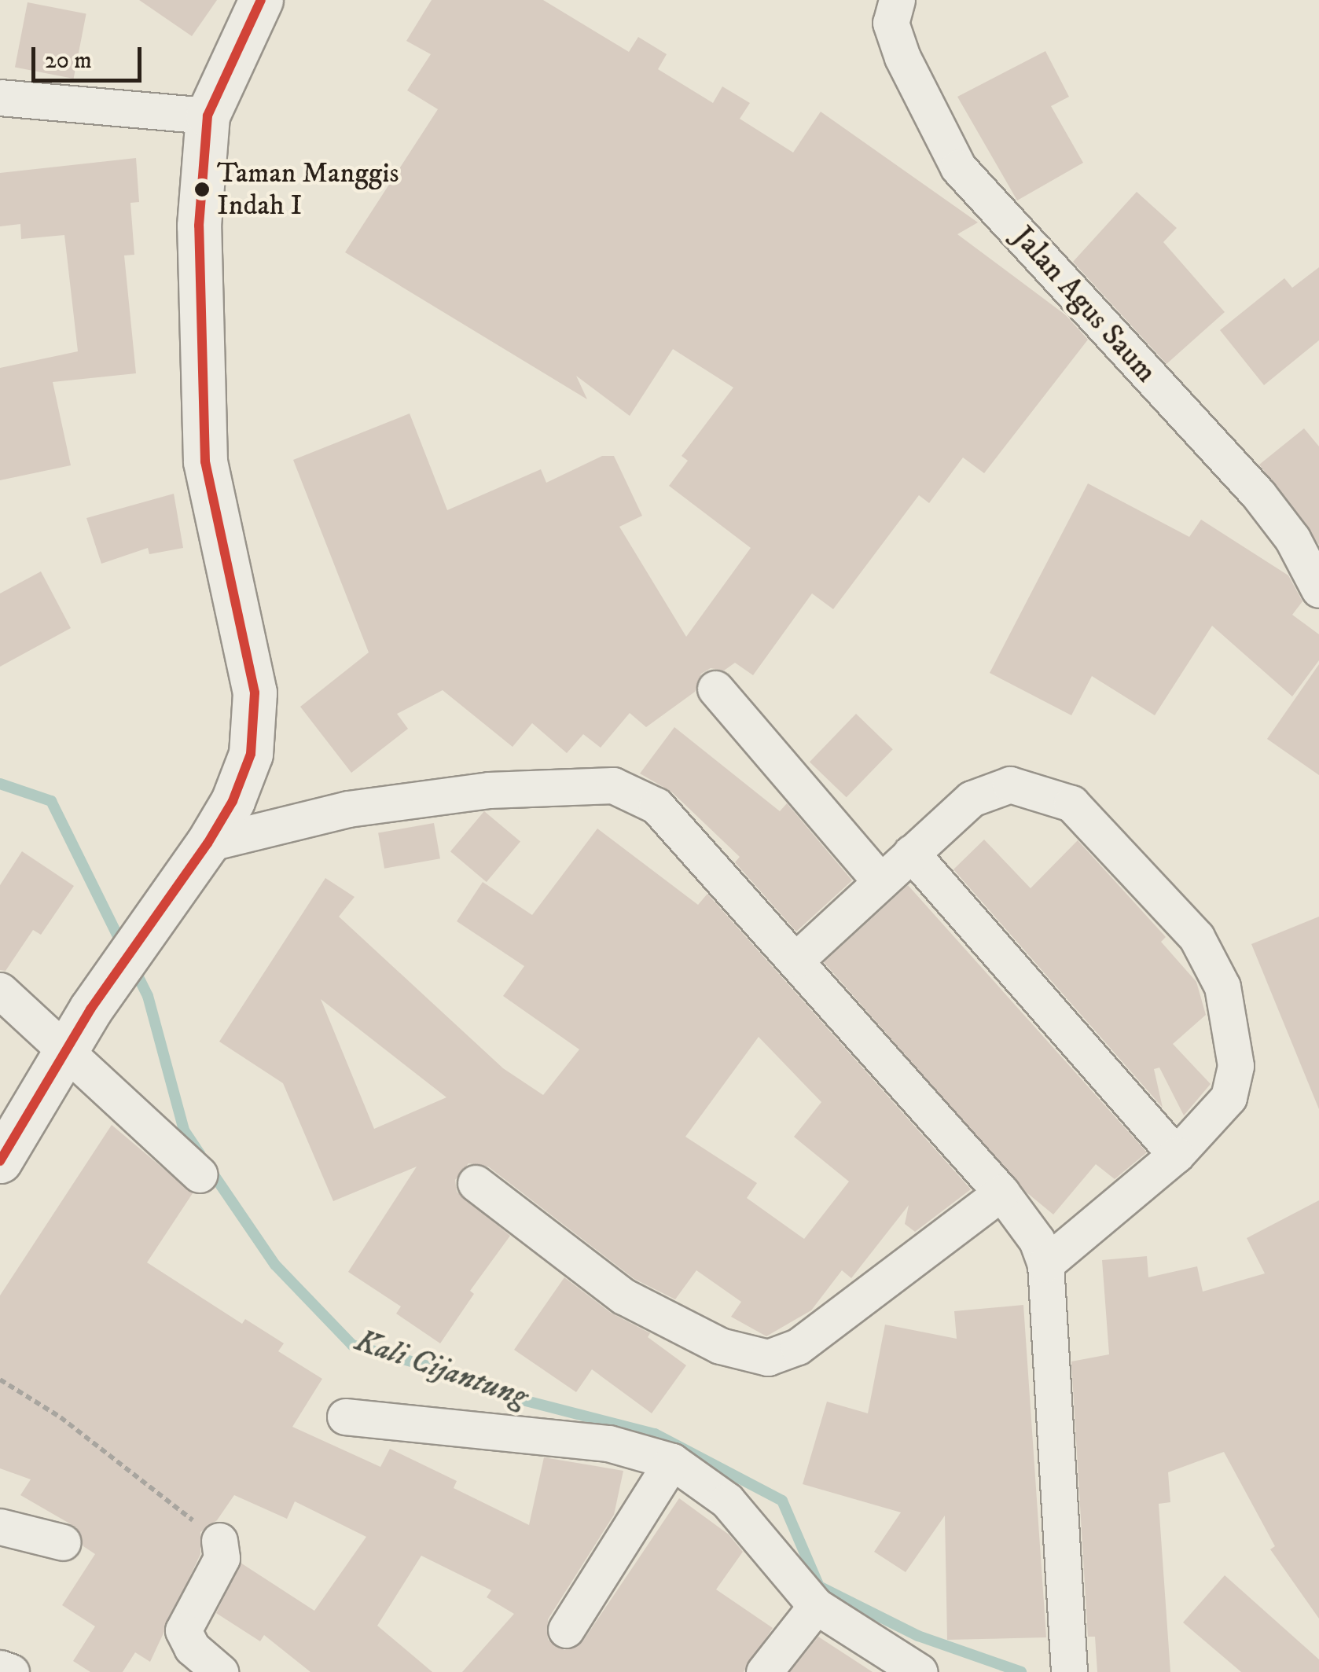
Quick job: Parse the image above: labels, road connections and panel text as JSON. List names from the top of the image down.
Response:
{
  "streets": {
    "street": ["Jalan Agus Saum"]
  },
  "water": ["Kali Cijantung"],
  "places": ["Taman Manggis Indah I"],
  "scale_bar": "20 m"
}
